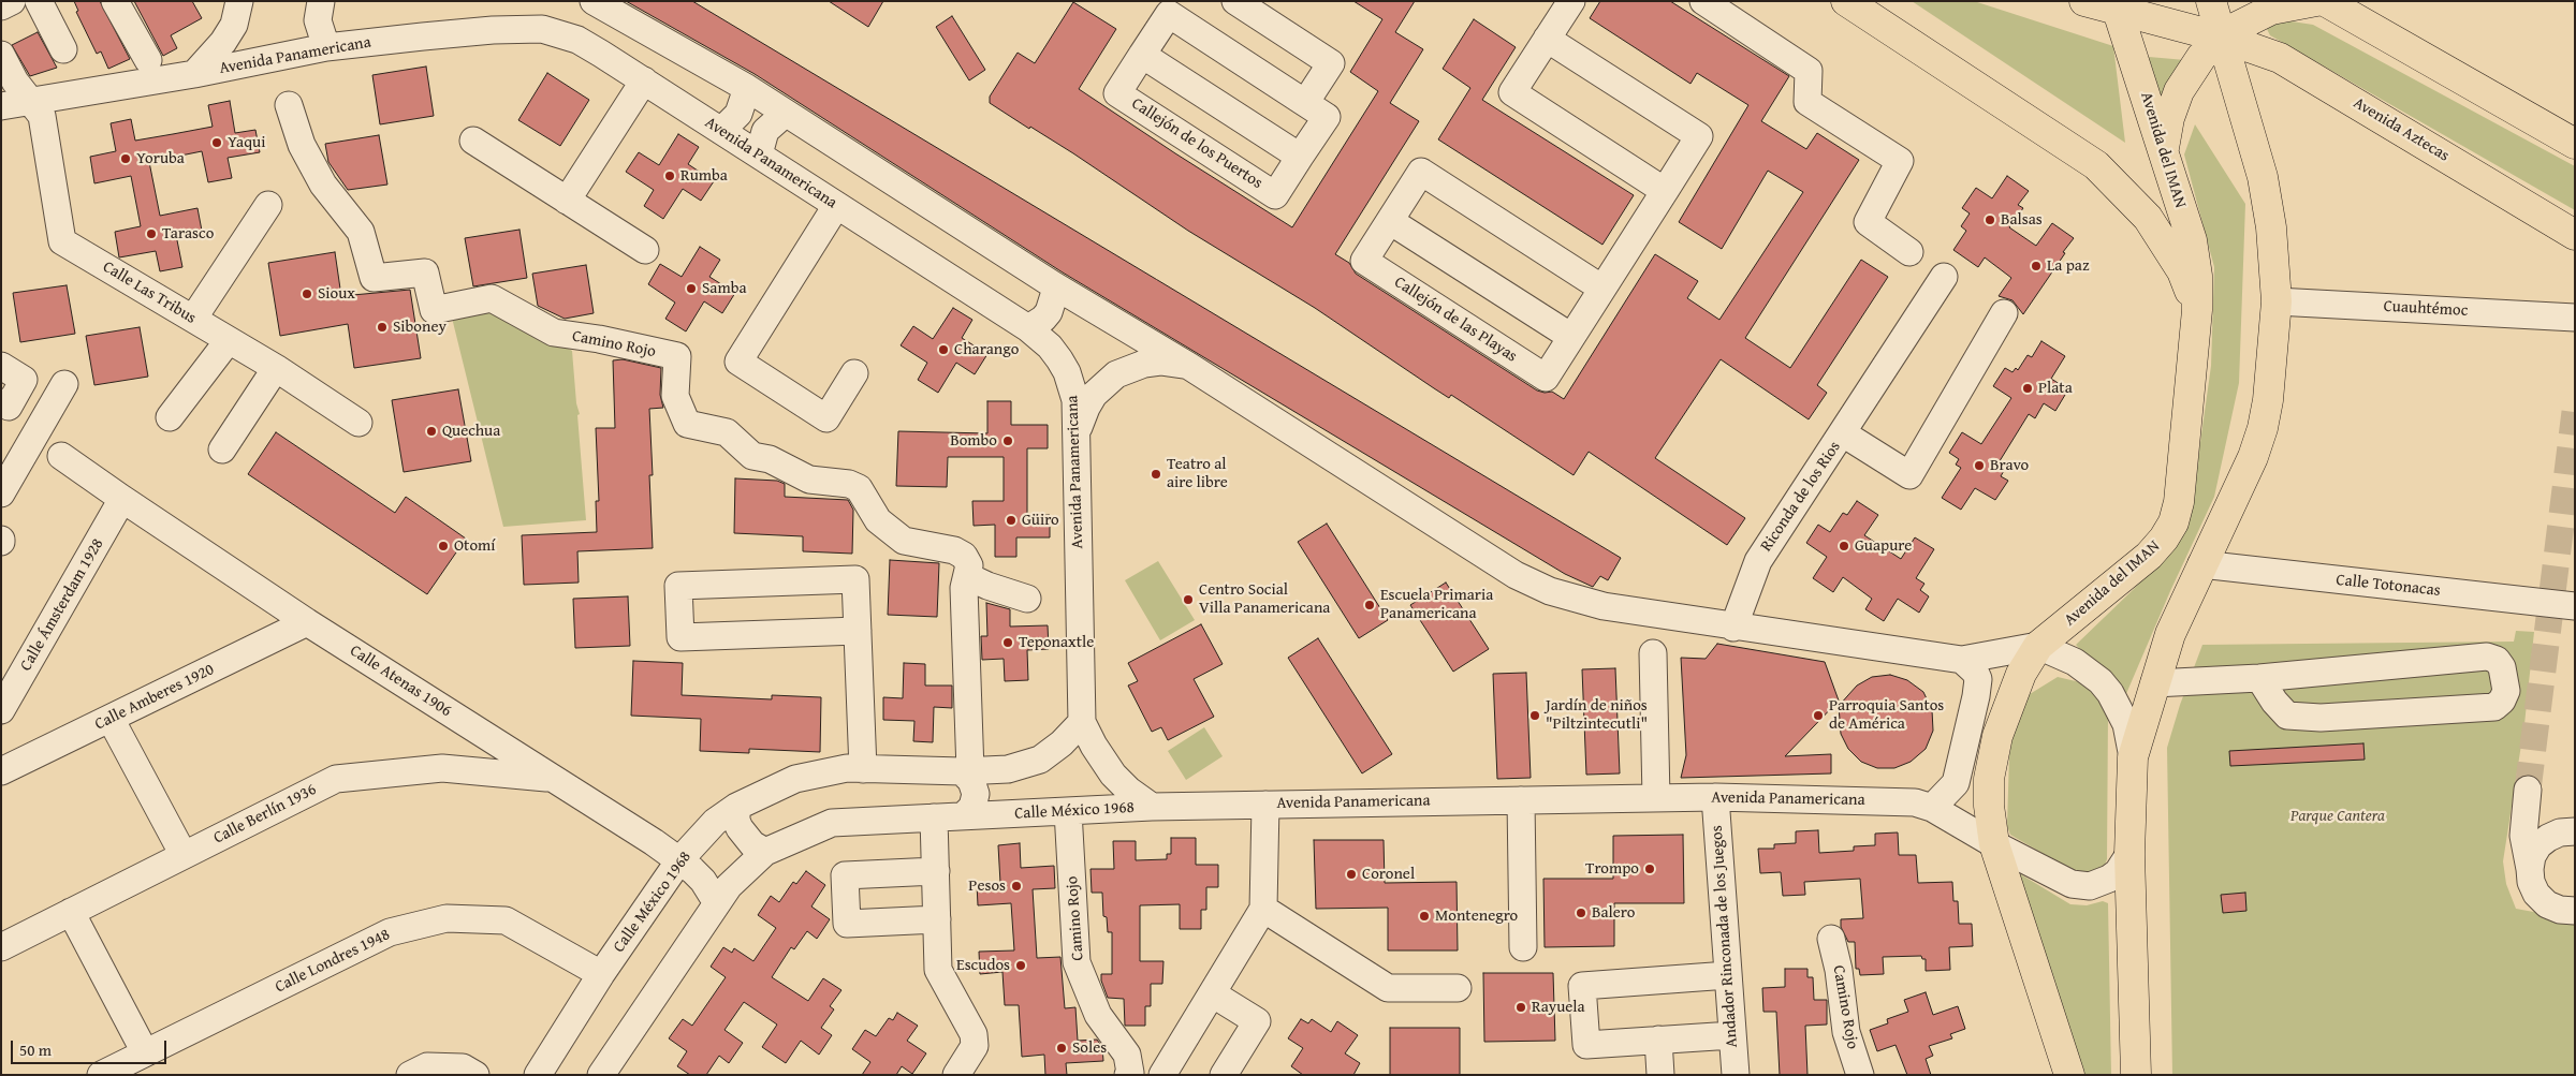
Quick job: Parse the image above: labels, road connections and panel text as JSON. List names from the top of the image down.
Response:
{
  "streets": {
    "main road": ["Avenida Aztecas", "Avenida del IMAN"],
    "street": [
      "Avenida Panamericana",
      "Callejón de los Puertos",
      "Calle Las Tribus",
      "Cuauhtémoc",
      "Callejón de las Playas",
      "Camino Rojo",
      "Riconda de los Rios",
      "Calle Totonacas",
      "Calle Ámsterdam 1928",
      "Calle Atenas 1906",
      "Calle Amberes 1920",
      "Calle México 1968",
      "Calle Berlín 1936",
      "Andador Rinconada de los Juegos",
      "Calle Londres 1948"
    ]
  },
  "crossings": [
    ["Avenida Panamericana", "Avenida del IMAN"],
    ["Avenida Panamericana", "Calle Las Tribus"],
    ["Avenida Panamericana", "Calle México 1968"],
    ["Avenida Panamericana", "Andador Rinconada de los Juegos"],
    ["Camino Rojo", "Calle México 1968"],
    ["Calle Ámsterdam 1928", "Calle Atenas 1906"],
    ["Calle Atenas 1906", "Calle Amberes 1920"],
    ["Calle Atenas 1906", "Calle México 1968"],
    ["Calle Atenas 1906", "Calle Berlín 1936"],
    ["Calle México 1968", "Calle Londres 1948"]
  ],
  "parks": ["Parque Cantera"],
  "places": [
    "Yaqui",
    "Yoruba",
    "Rumba",
    "Balsas",
    "Tarasco",
    "La paz",
    "Samba",
    "Sioux",
    "Siboney",
    "Charango",
    "Plata",
    "Quechua",
    "Bombo",
    "Bravo",
    "Teatro al aire libre",
    "Güiro",
    "Otomí",
    "Guapure",
    "Centro Social Villa Panamericana",
    "Escuela Primaria Panamericana",
    "Teponaxtle",
    "Jardín de niños \"Piltzintecutli\"",
    "Parroquia Santos de América",
    "Trompo",
    "Coronel",
    "Pesos",
    "Balero",
    "Montenegro",
    "Escudos",
    "Rayuela",
    "Soles"
  ],
  "scale_bar": "50 m"
}
